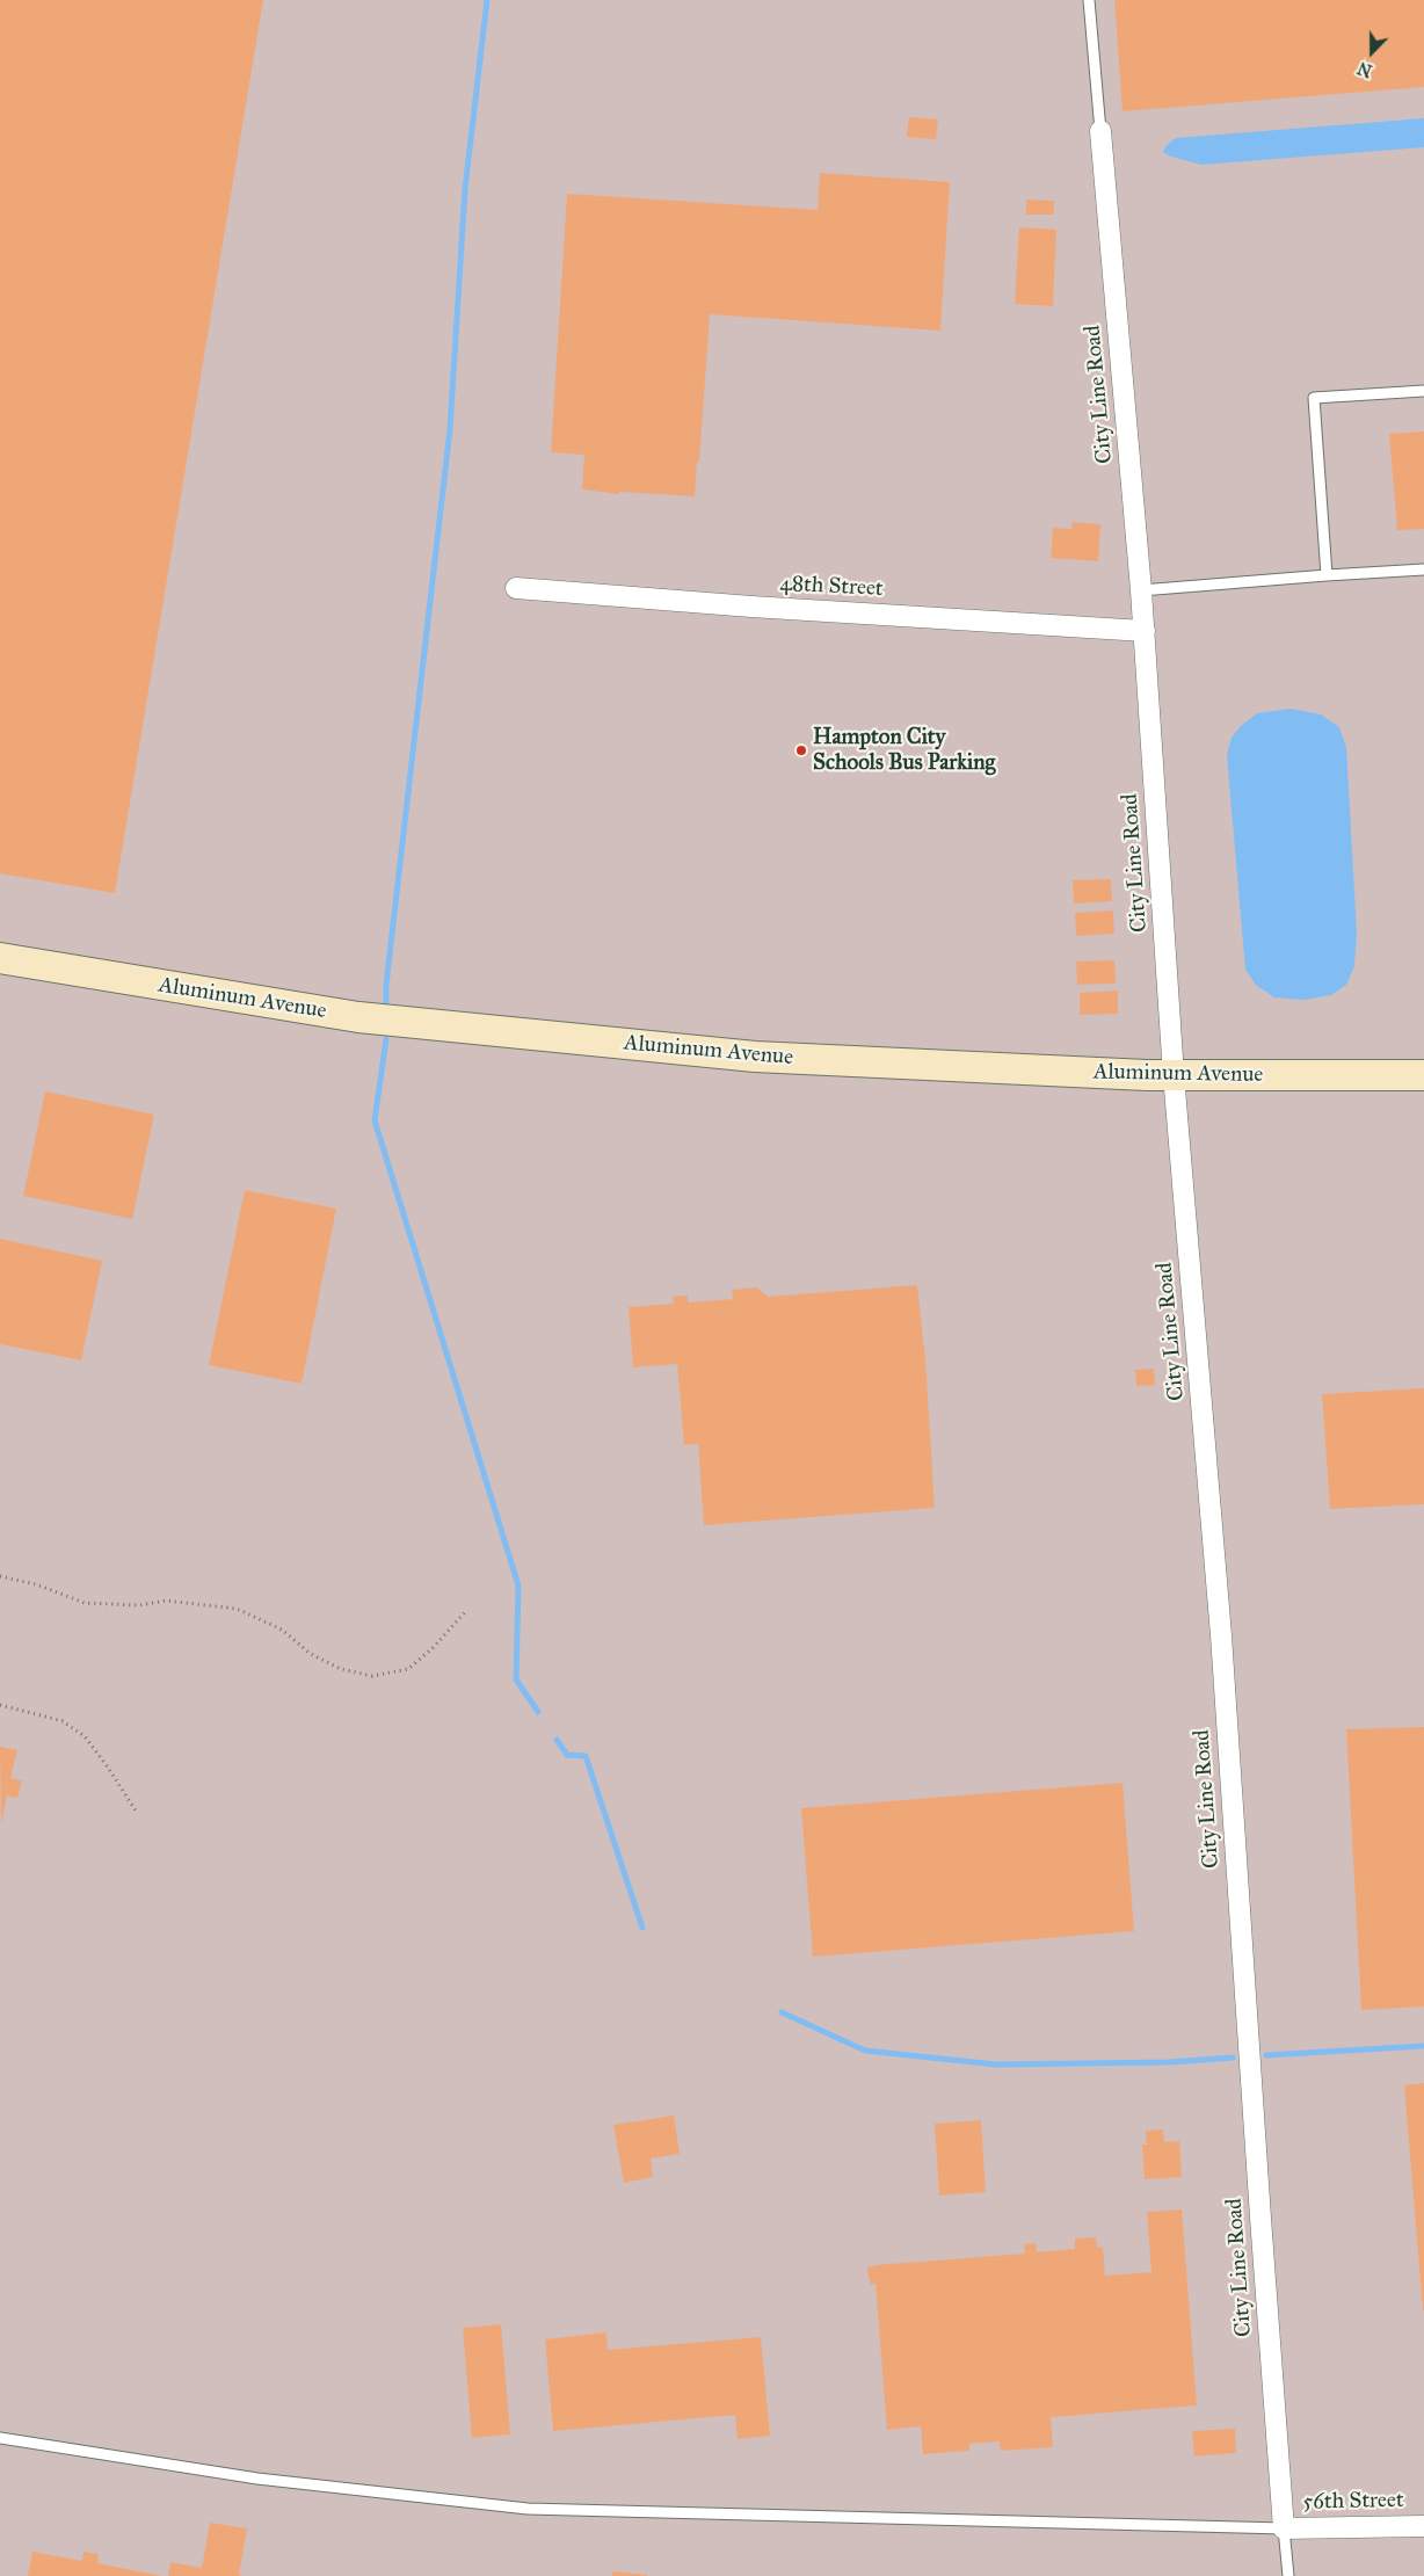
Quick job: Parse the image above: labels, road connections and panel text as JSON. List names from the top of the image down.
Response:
{
  "streets": {
    "street": [
      "City Line Road",
      "48th Street",
      "Aluminum Avenue",
      "56th Street"
    ]
  },
  "crossings": [
    ["City Line Road", "48th Street"],
    ["City Line Road", "Aluminum Avenue"],
    ["City Line Road", "56th Street"]
  ],
  "places": ["Hampton City Schools Bus Parking"],
  "north": "bottom"
}
